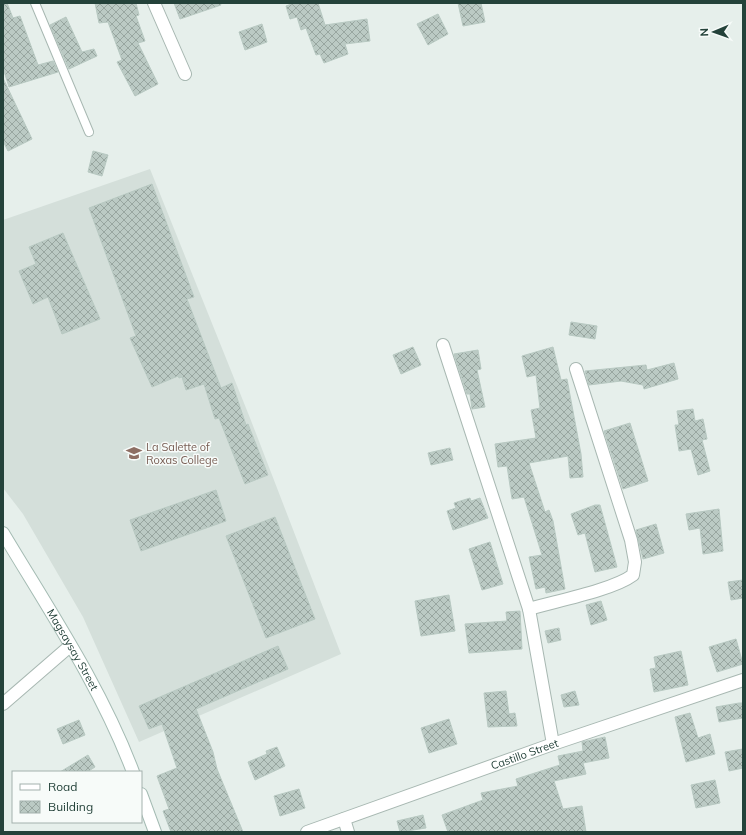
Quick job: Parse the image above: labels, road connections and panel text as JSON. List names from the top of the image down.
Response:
{
  "streets": {
    "street": ["Magsaysay Street", "Castillo Street"]
  },
  "places": {
    "school or university": ["La Salette of Roxas College"]
  },
  "legend": ["Road", "Building"],
  "north": "left"
}
